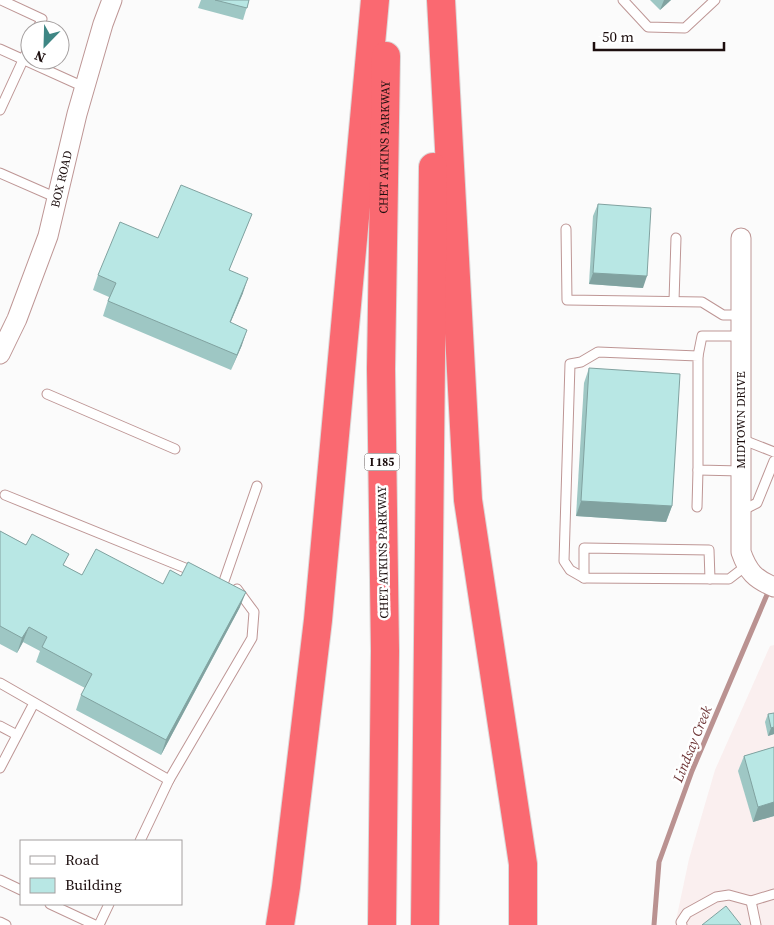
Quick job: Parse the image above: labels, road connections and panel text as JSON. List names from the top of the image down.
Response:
{
  "streets": {
    "highway": ["CHET ATKINS PARKWAY", "I 185"],
    "street": ["BOX ROAD", "MIDTOWN DRIVE"]
  },
  "water": ["Lindsay Creek"],
  "legend": ["Road", "Building"],
  "scale_bar": "50 m",
  "north": "bottom left"
}
